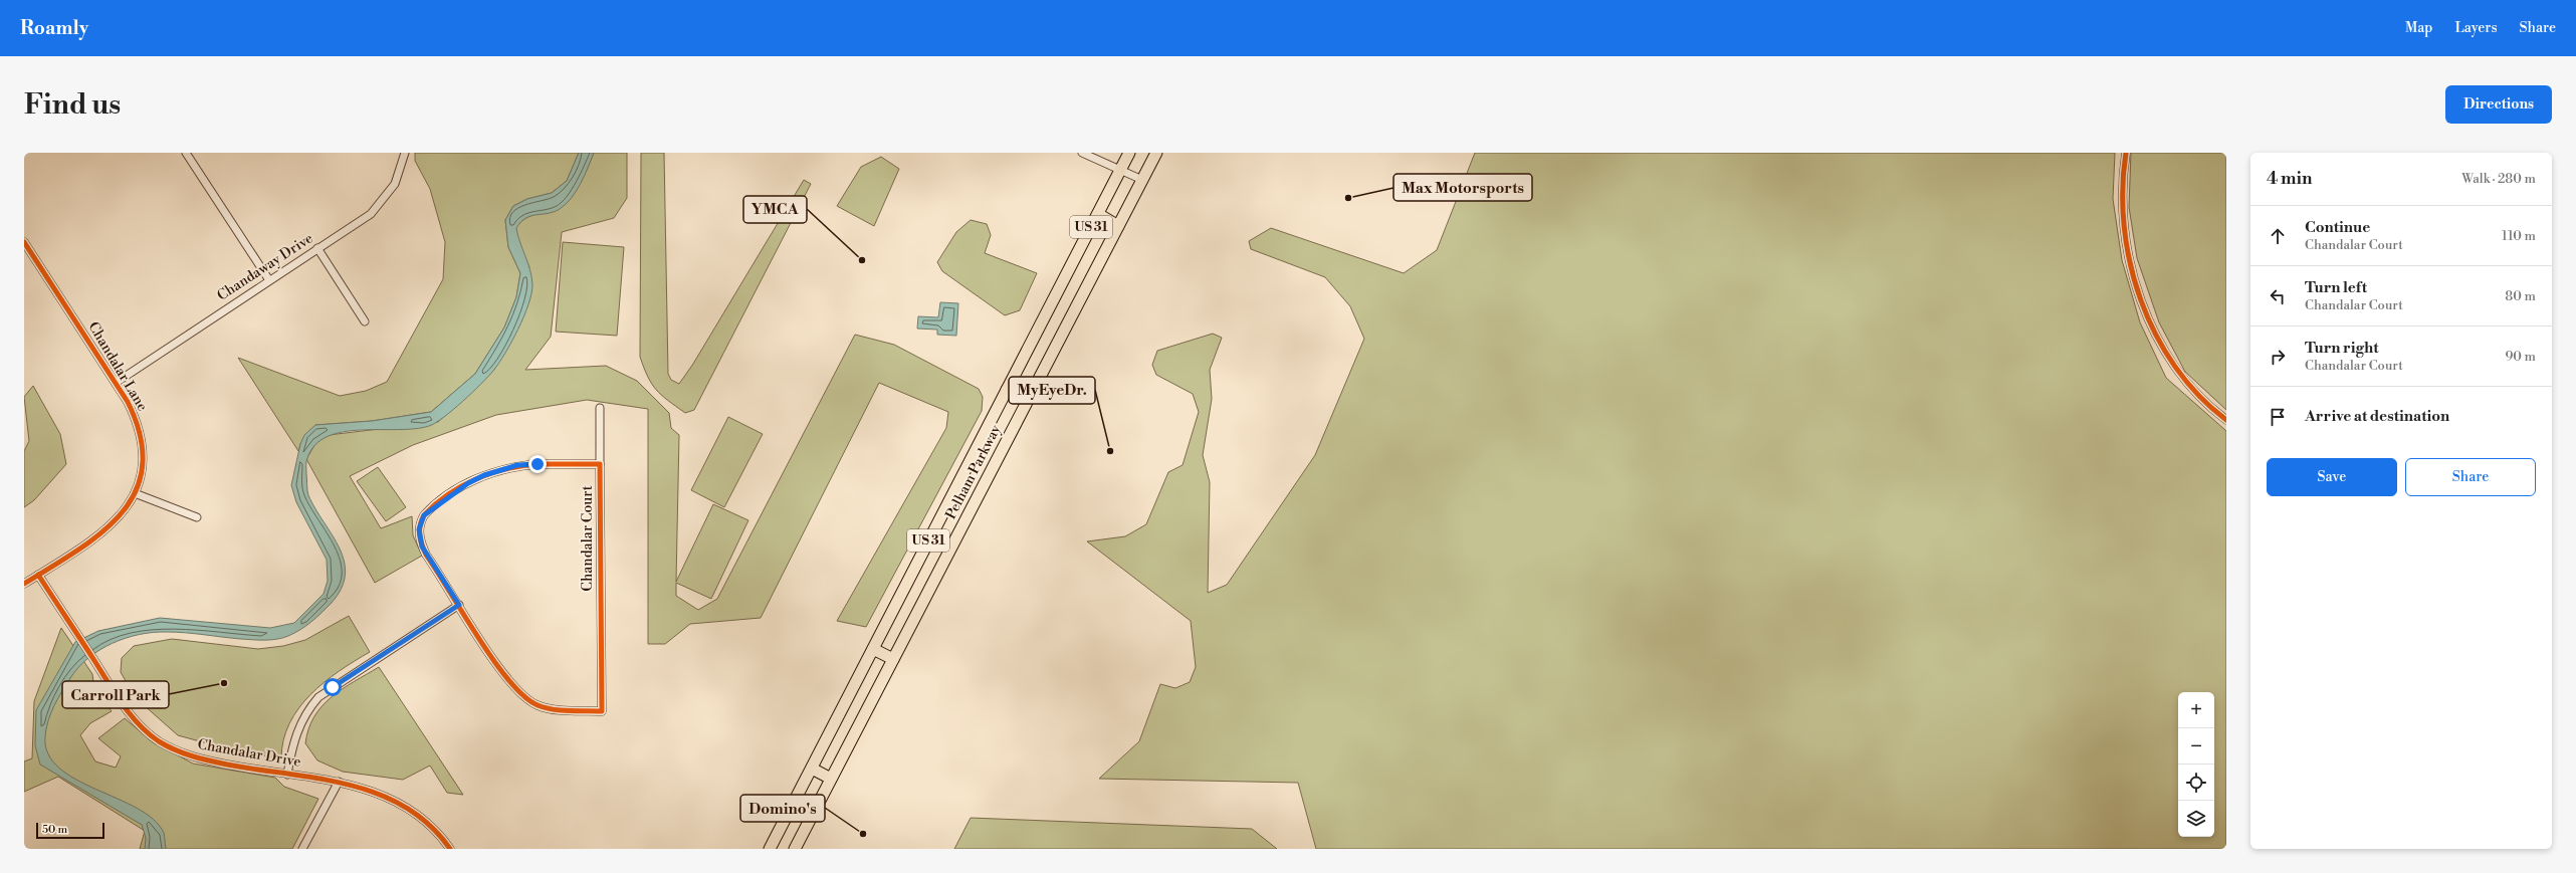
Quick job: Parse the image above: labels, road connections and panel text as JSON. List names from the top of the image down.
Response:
{
  "streets": {
    "main road": ["US 31", "Pelham Parkway"],
    "street": [
      "Chandaway Drive",
      "Chandalar Lane",
      "Chandalar Court",
      "Chandalar Drive"
    ]
  },
  "crossings": [
    ["Chandaway Drive", "Chandalar Lane"],
    ["Chandalar Lane", "Chandalar Drive"]
  ],
  "places": [
    "Max Motorsports",
    "YMCA",
    "MyEyeDr.",
    "Carroll Park",
    "Domino's"
  ],
  "scale_bar": "50 m",
  "page": {
    "header": "Roamly",
    "nav": ["Map", "Layers", "Share"],
    "buttons": [
      "Directions",
      ["Save", "Share"]
    ],
    "title": "Find us",
    "heading": ["4 min", "Walk · 280 m"],
    "list": [
      ["Continue", "Chandalar Court", "110 m"],
      ["Turn left", "Chandalar Court", "80 m"],
      ["Turn right", "Chandalar Court", "90 m"],
      "Arrive at destination"
    ],
    "map_buttons": ["+", "−"],
    "scale": "50 m"
  }
}
